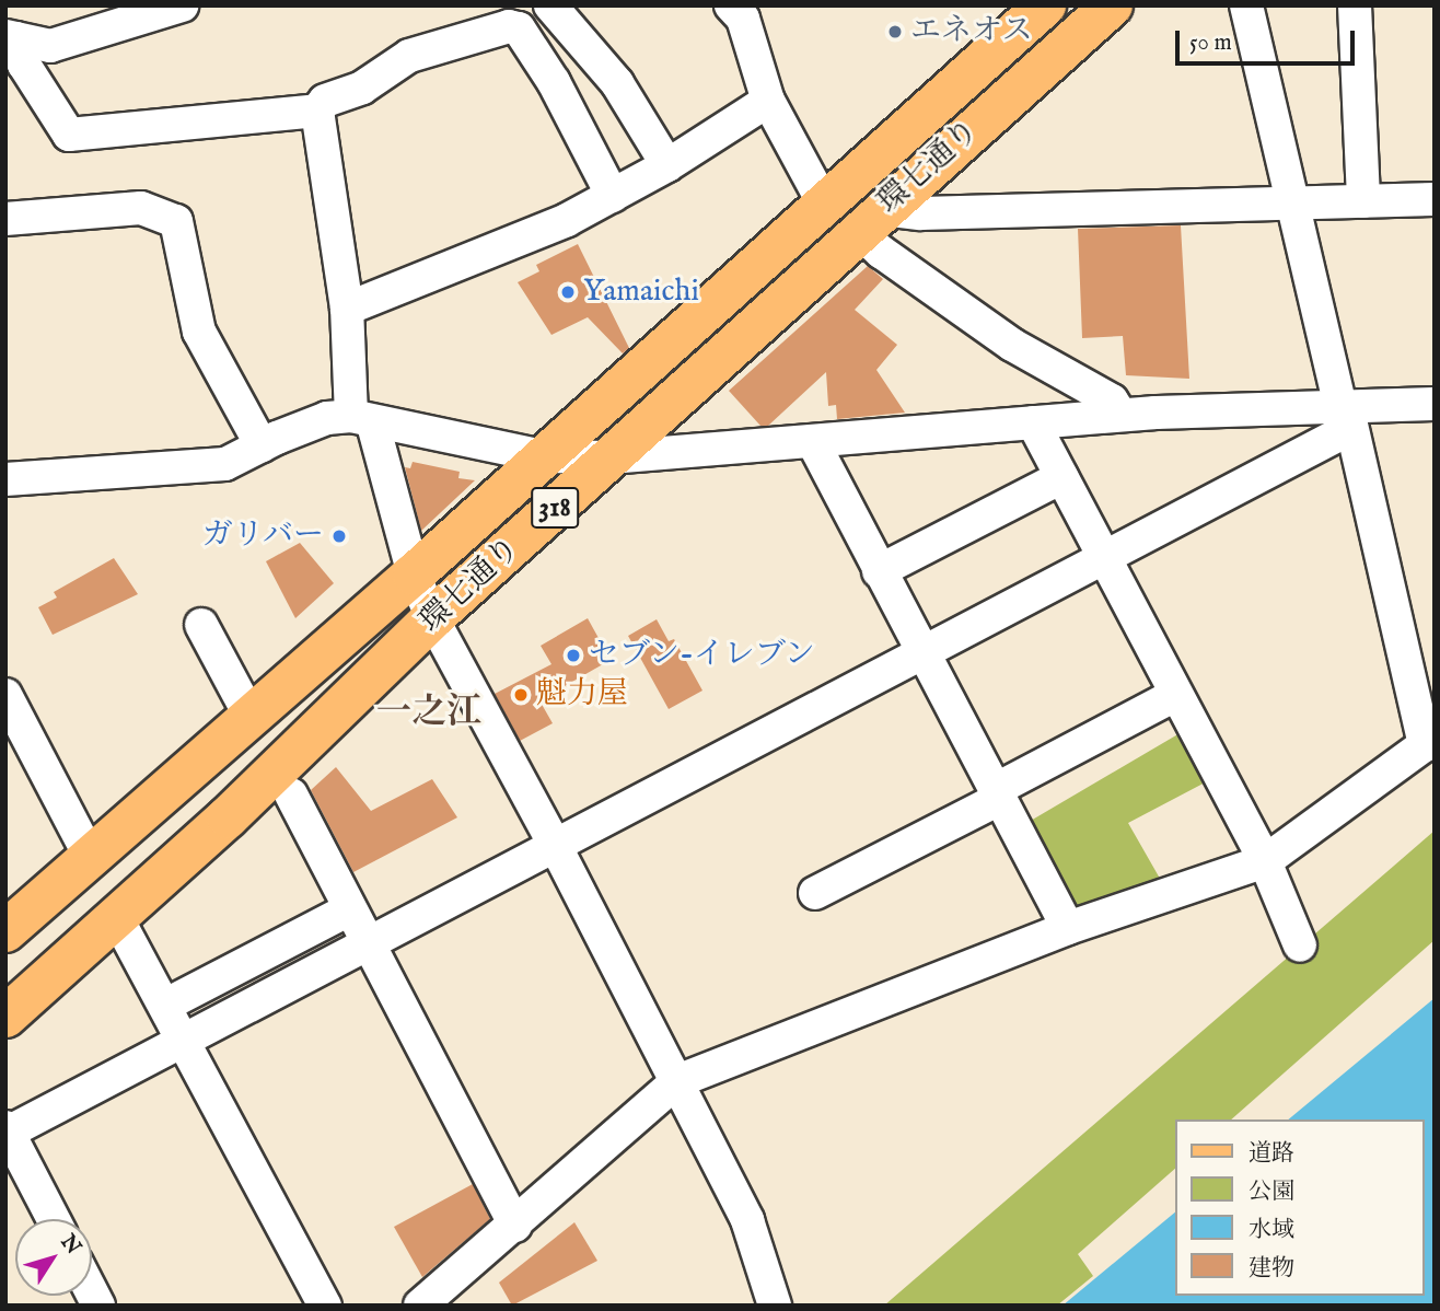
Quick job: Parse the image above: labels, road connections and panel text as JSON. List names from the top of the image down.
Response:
{
  "streets": {
    "main road": ["環七通り", "318"]
  },
  "districts": ["一之江"],
  "places": [
    "エネオス",
    "Yamaichi",
    "ガリバー",
    "セブン-イレブン",
    "魁力屋"
  ],
  "legend": [
    "道路",
    "公園",
    "水域",
    "建物"
  ],
  "scale_bar": "50 m",
  "north": "top right"
}
